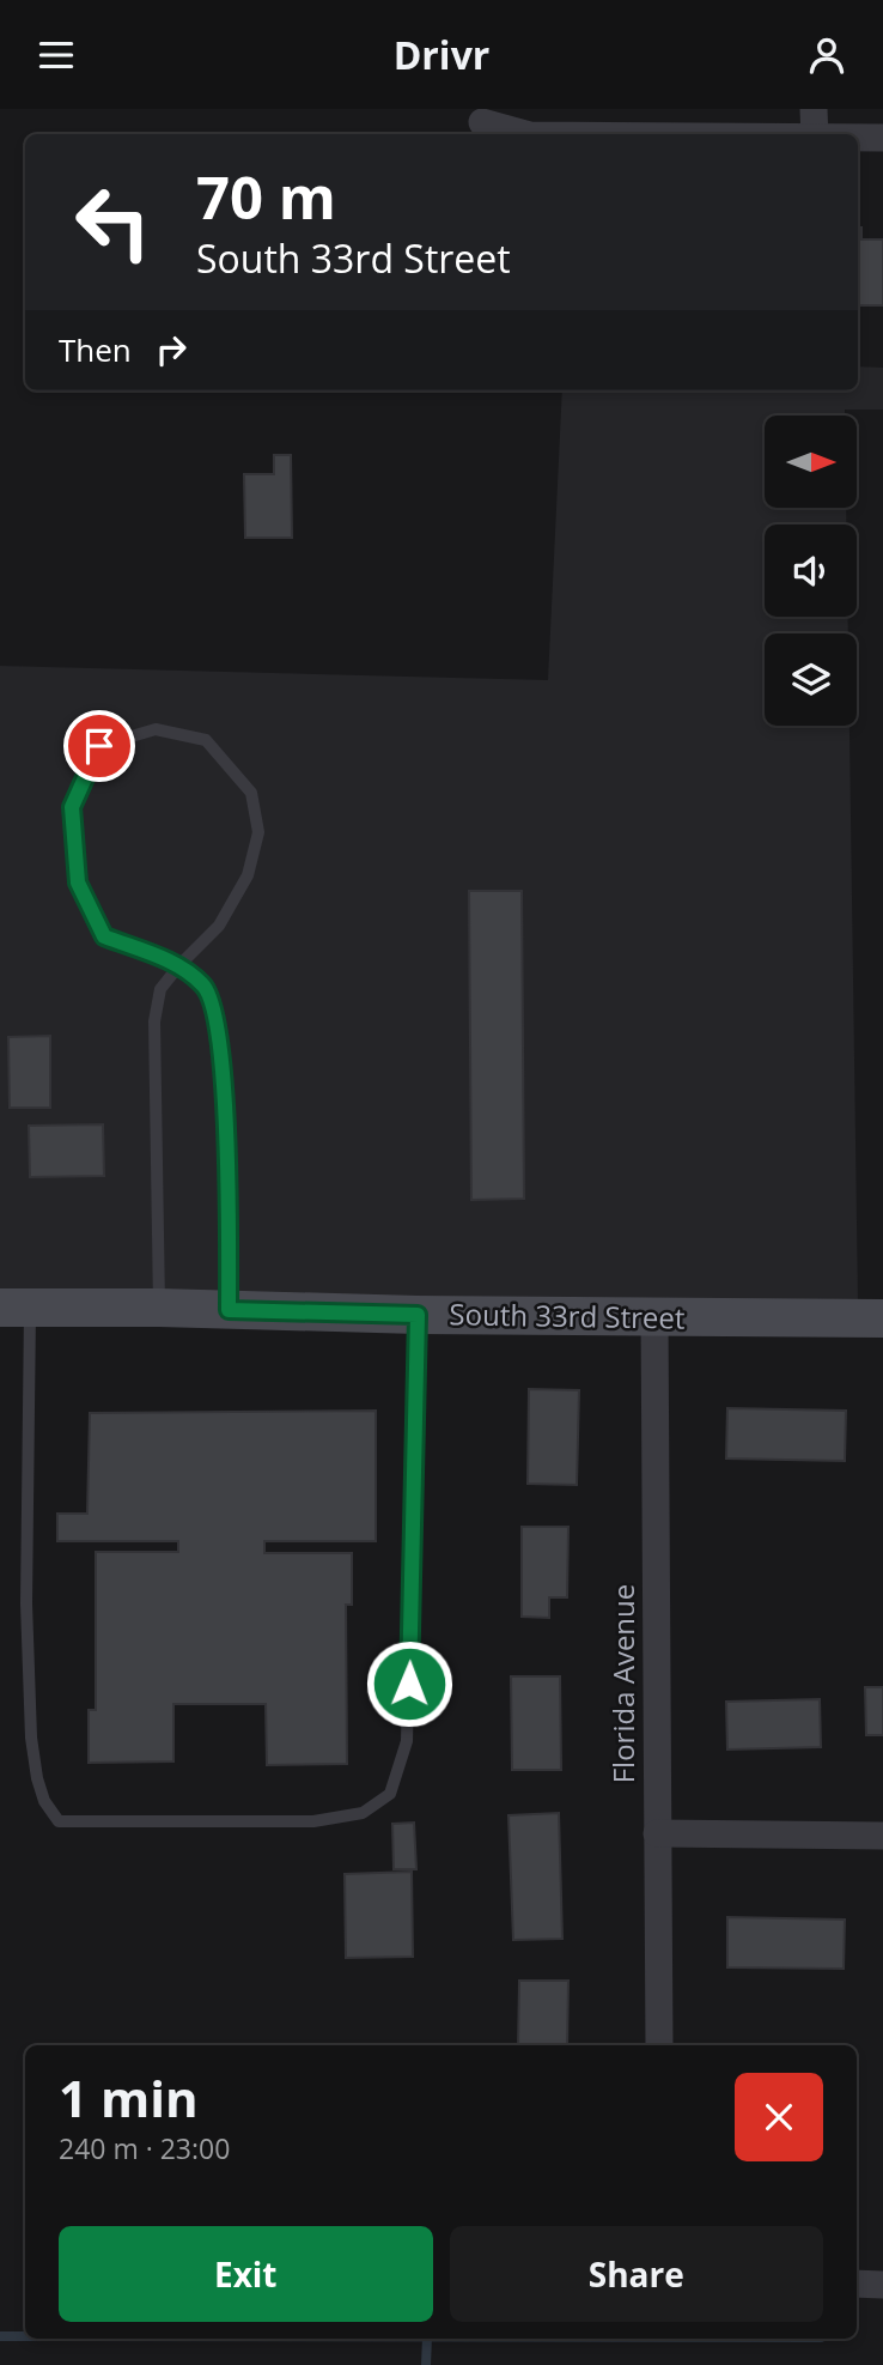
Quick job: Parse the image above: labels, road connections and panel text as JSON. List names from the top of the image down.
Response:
{
  "streets": {
    "street": ["South 33rd Street", "Florida Avenue"]
  },
  "crossings": [
    ["South 33rd Street", "Florida Avenue"]
  ],
  "north": "right",
  "page": {
    "header": "Drivr",
    "turn": ["70 m", "South 33rd Street"],
    "then": "Then",
    "heading": ["1 min", "240 m · 23:00"],
    "buttons": ["Exit", "Share"]
  }
}
